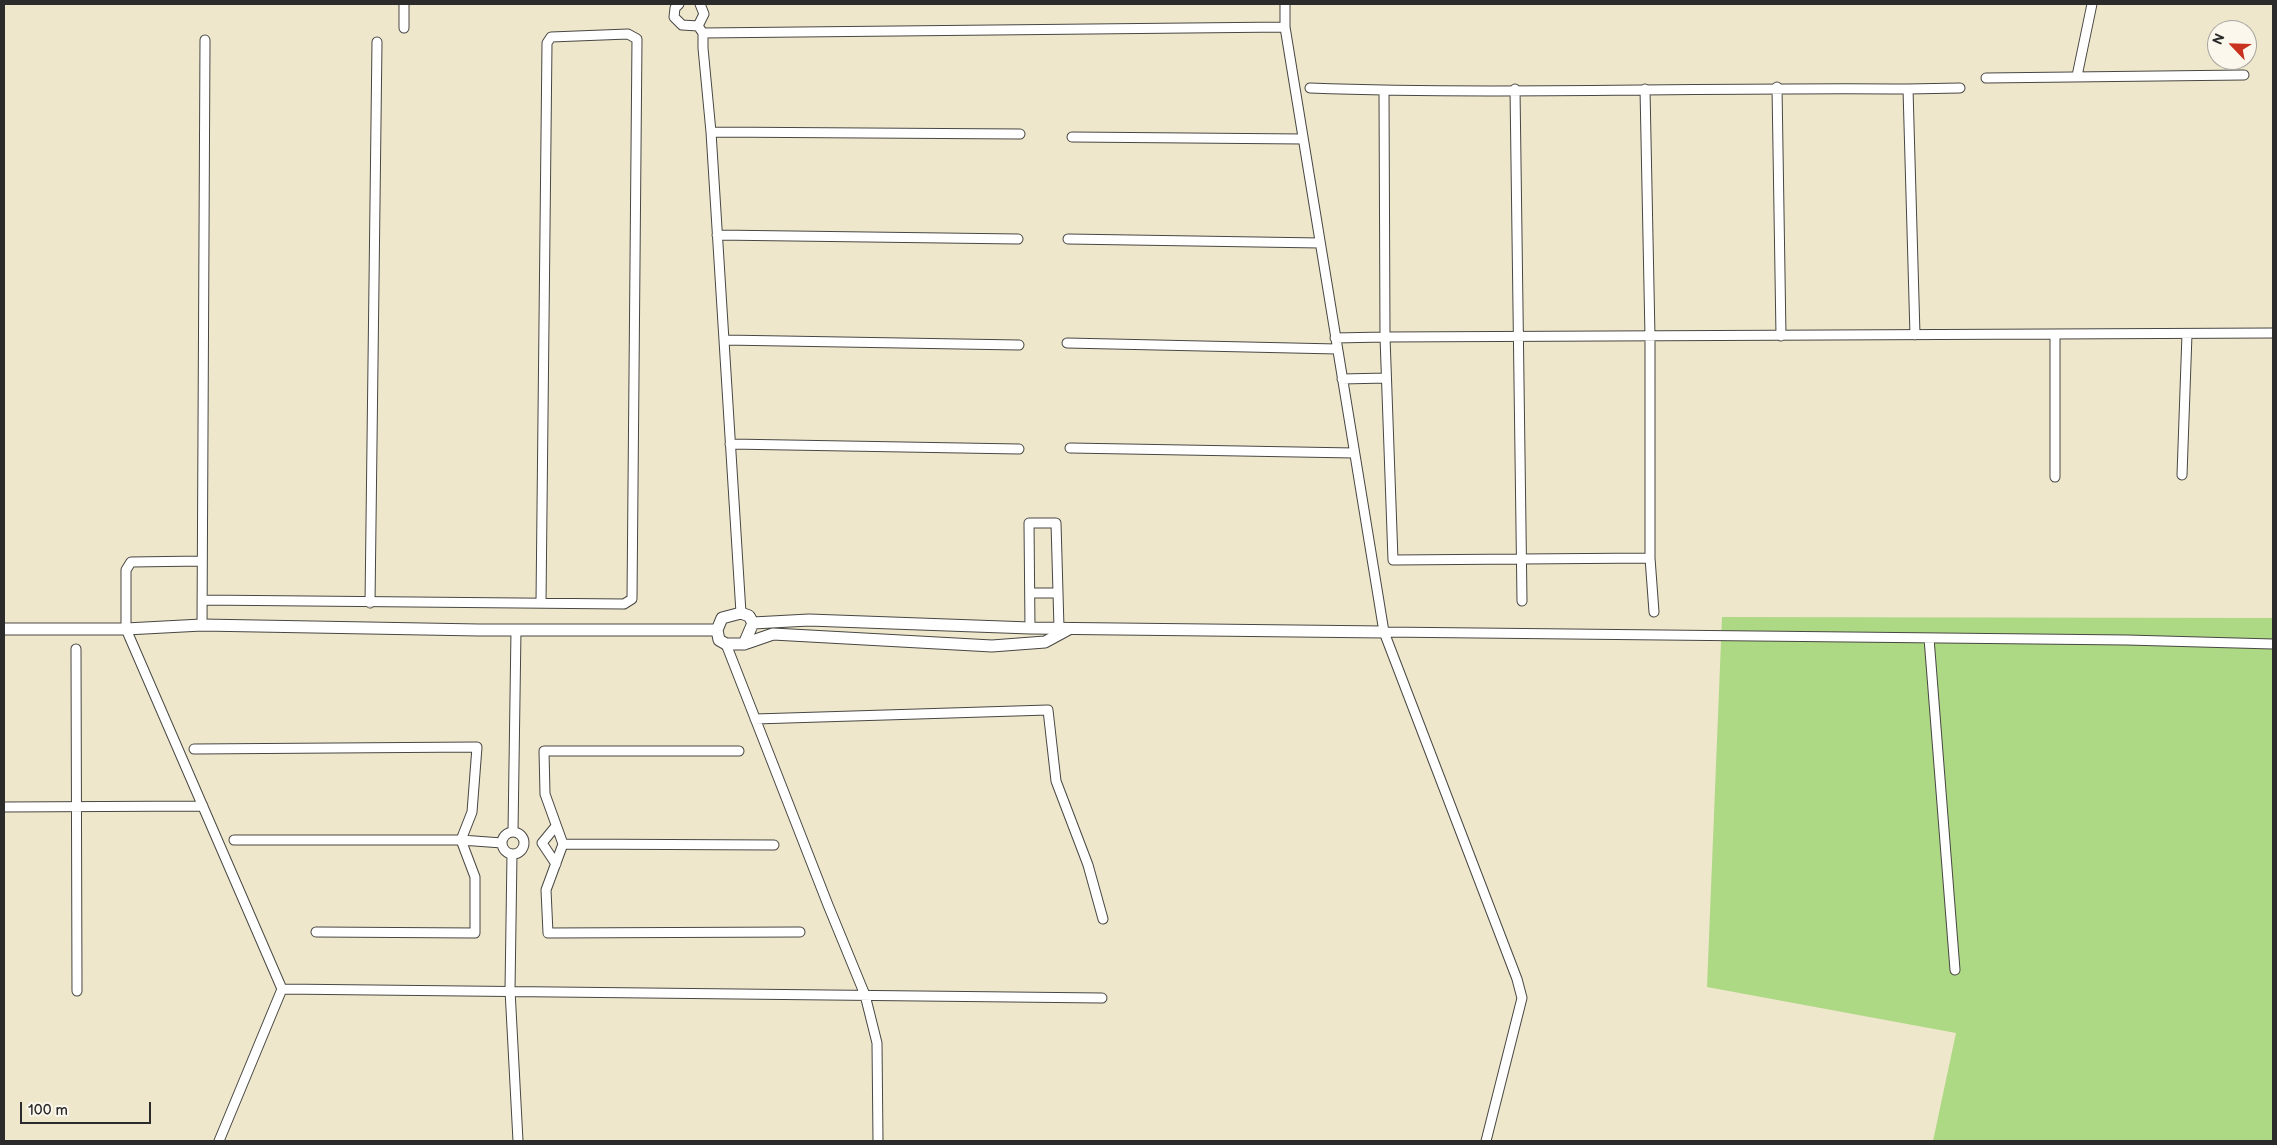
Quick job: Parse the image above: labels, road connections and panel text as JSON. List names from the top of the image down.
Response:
{
  "scale_bar": "100 m",
  "north": "top left"
}
